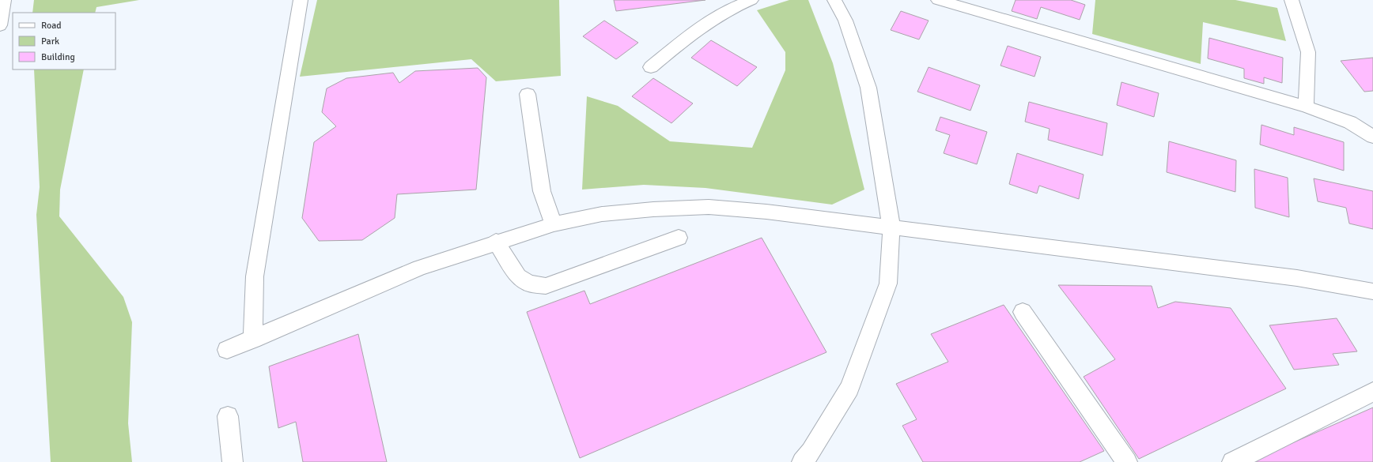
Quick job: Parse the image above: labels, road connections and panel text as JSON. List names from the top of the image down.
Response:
{
  "legend": ["Road", "Park", "Building"]
}
